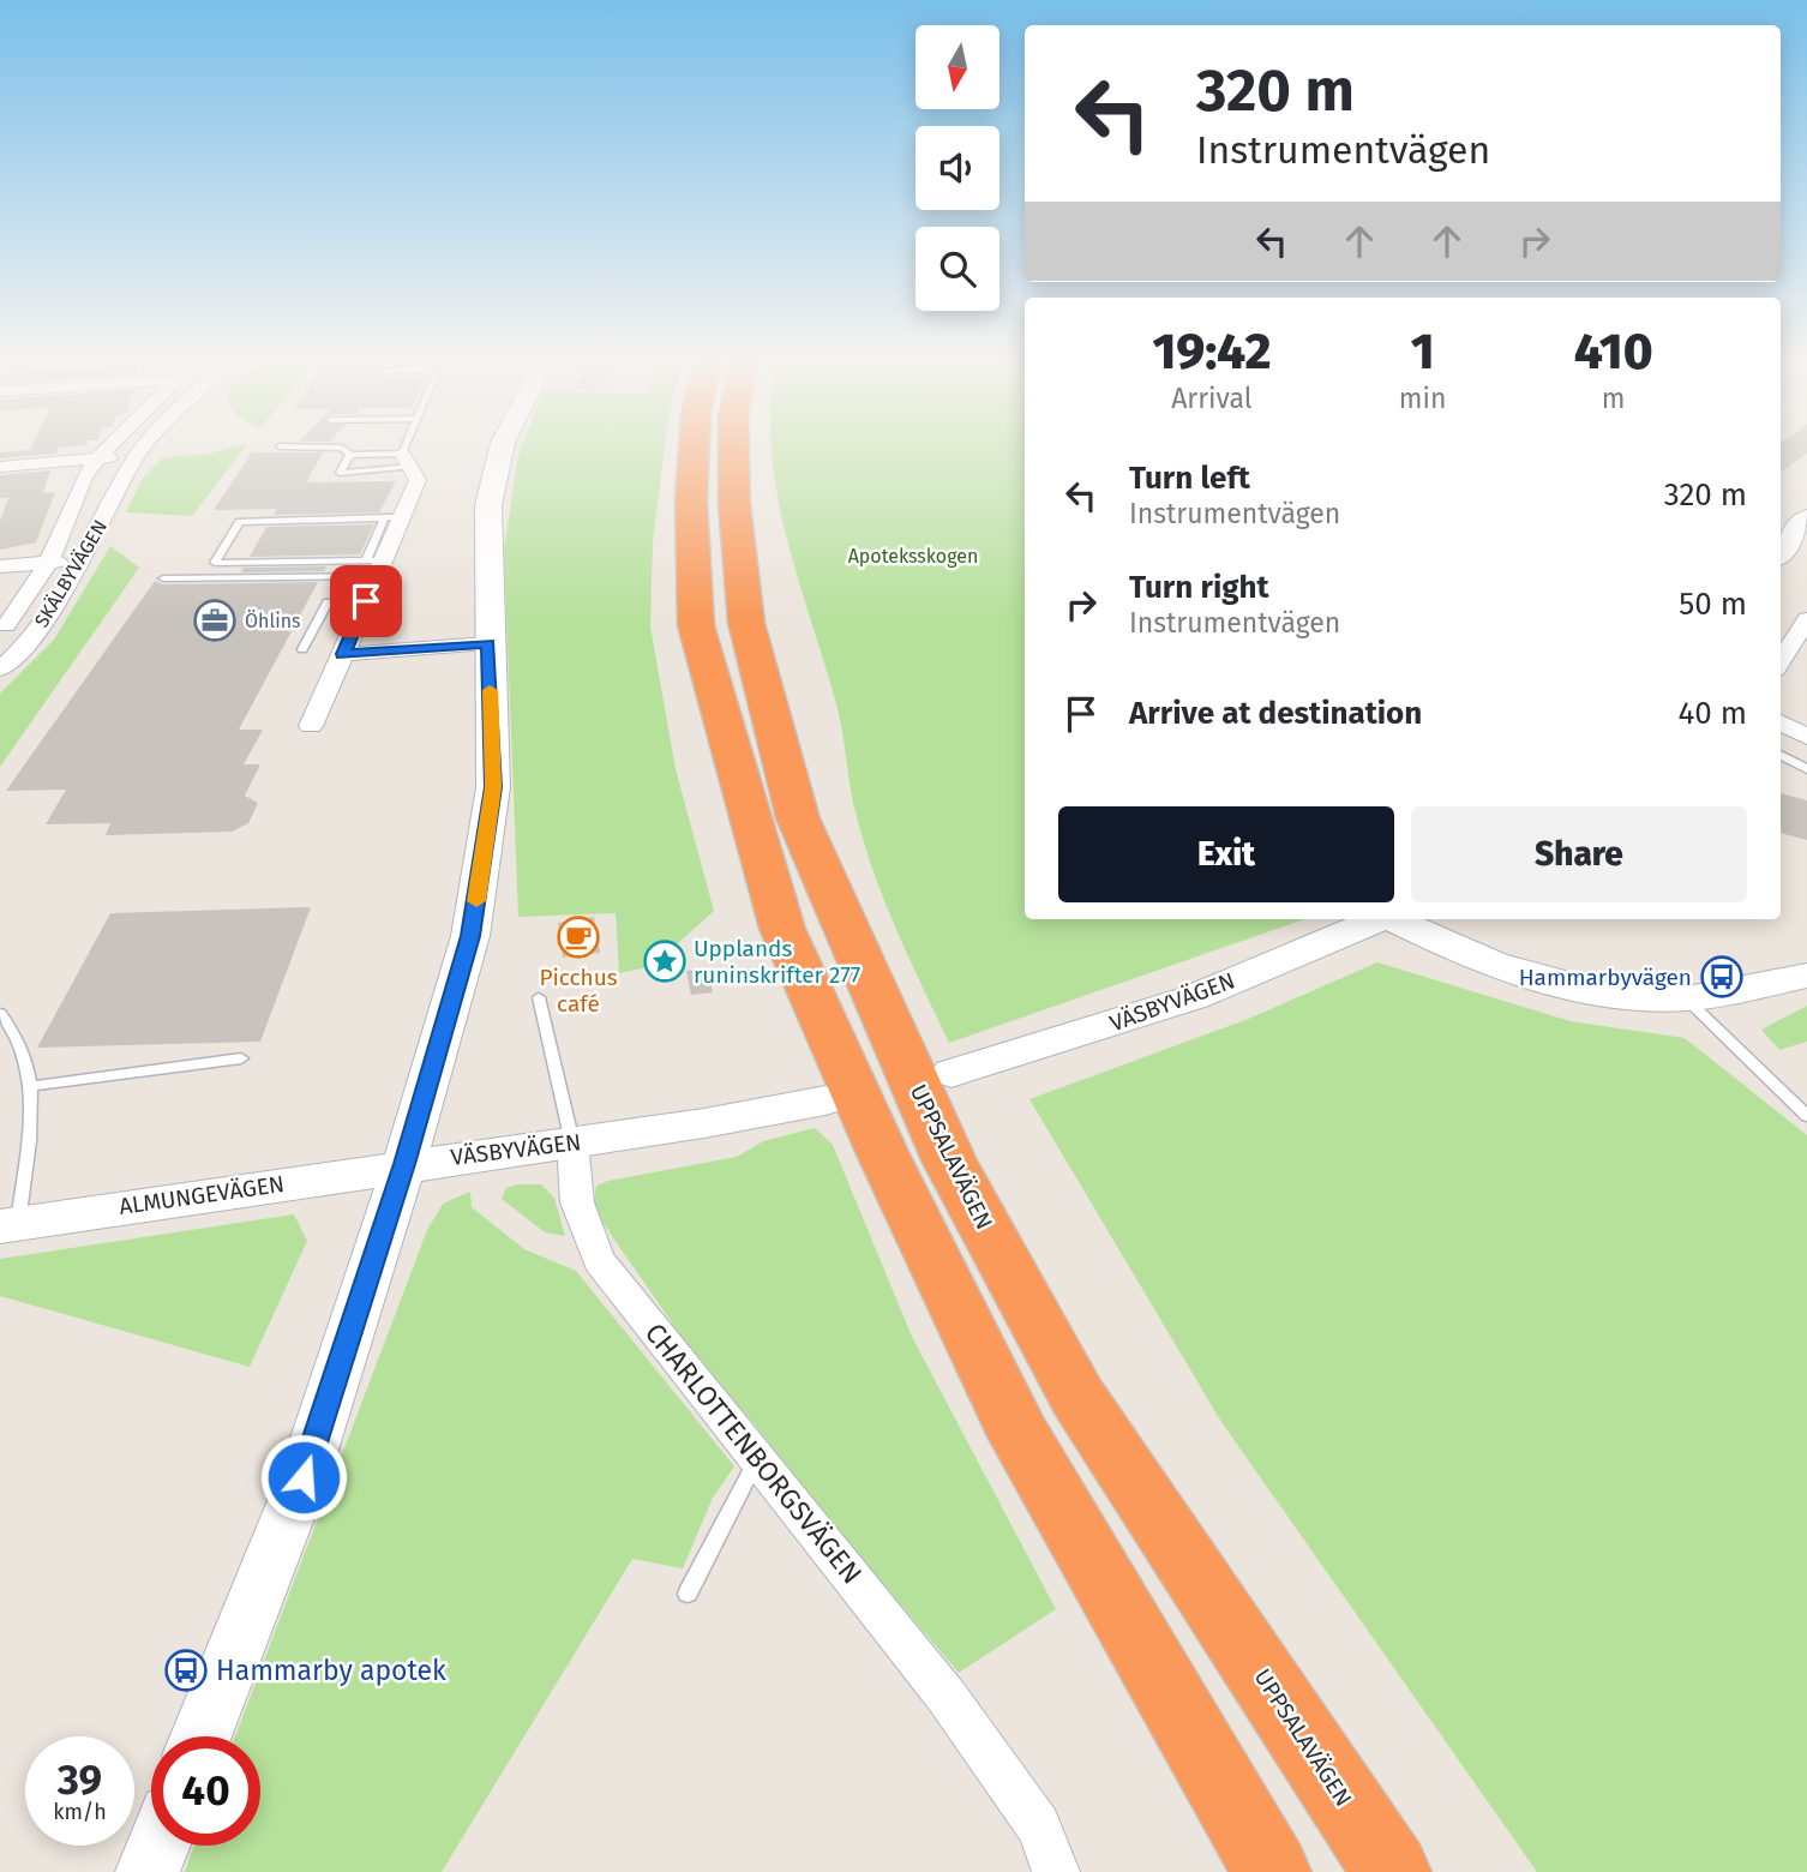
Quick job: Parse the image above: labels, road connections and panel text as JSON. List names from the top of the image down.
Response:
{
  "streets": {
    "highway": ["UPPSALAVÄGEN"],
    "street": [
      "SKÄLBYVÄGEN",
      "VÄSBYVÄGEN",
      "ALMUNGEVÄGEN",
      "CHARLOTTENBORGSVÄGEN"
    ]
  },
  "crossings": [
    ["VÄSBYVÄGEN", "ALMUNGEVÄGEN"],
    ["VÄSBYVÄGEN", "CHARLOTTENBORGSVÄGEN"]
  ],
  "parks": ["Apoteksskogen"],
  "places": {
    "office": ["Öhlins"],
    "cafe": ["Picchus café"],
    "place": ["Upplands runinskrifter 277"],
    "bus stop": ["Hammarbyvägen", "Hammarby apotek"]
  },
  "north": "bottom",
  "page": {
    "turn": ["320 m", "Instrumentvägen"],
    "eta": [
      "19:42",
      "Arrival",
      "1",
      "min",
      "410",
      "m"
    ],
    "list": [
      {
        "name": "Turn left",
        "note": "Instrumentvägen",
        "value": "320 m"
      },
      {
        "name": "Turn right",
        "note": "Instrumentvägen",
        "value": "50 m"
      },
      {
        "name": "Arrive at destination",
        "value": "40 m"
      }
    ],
    "buttons": ["Exit", "Share"],
    "speed": "39 km/h",
    "limit": "40"
  }
}
